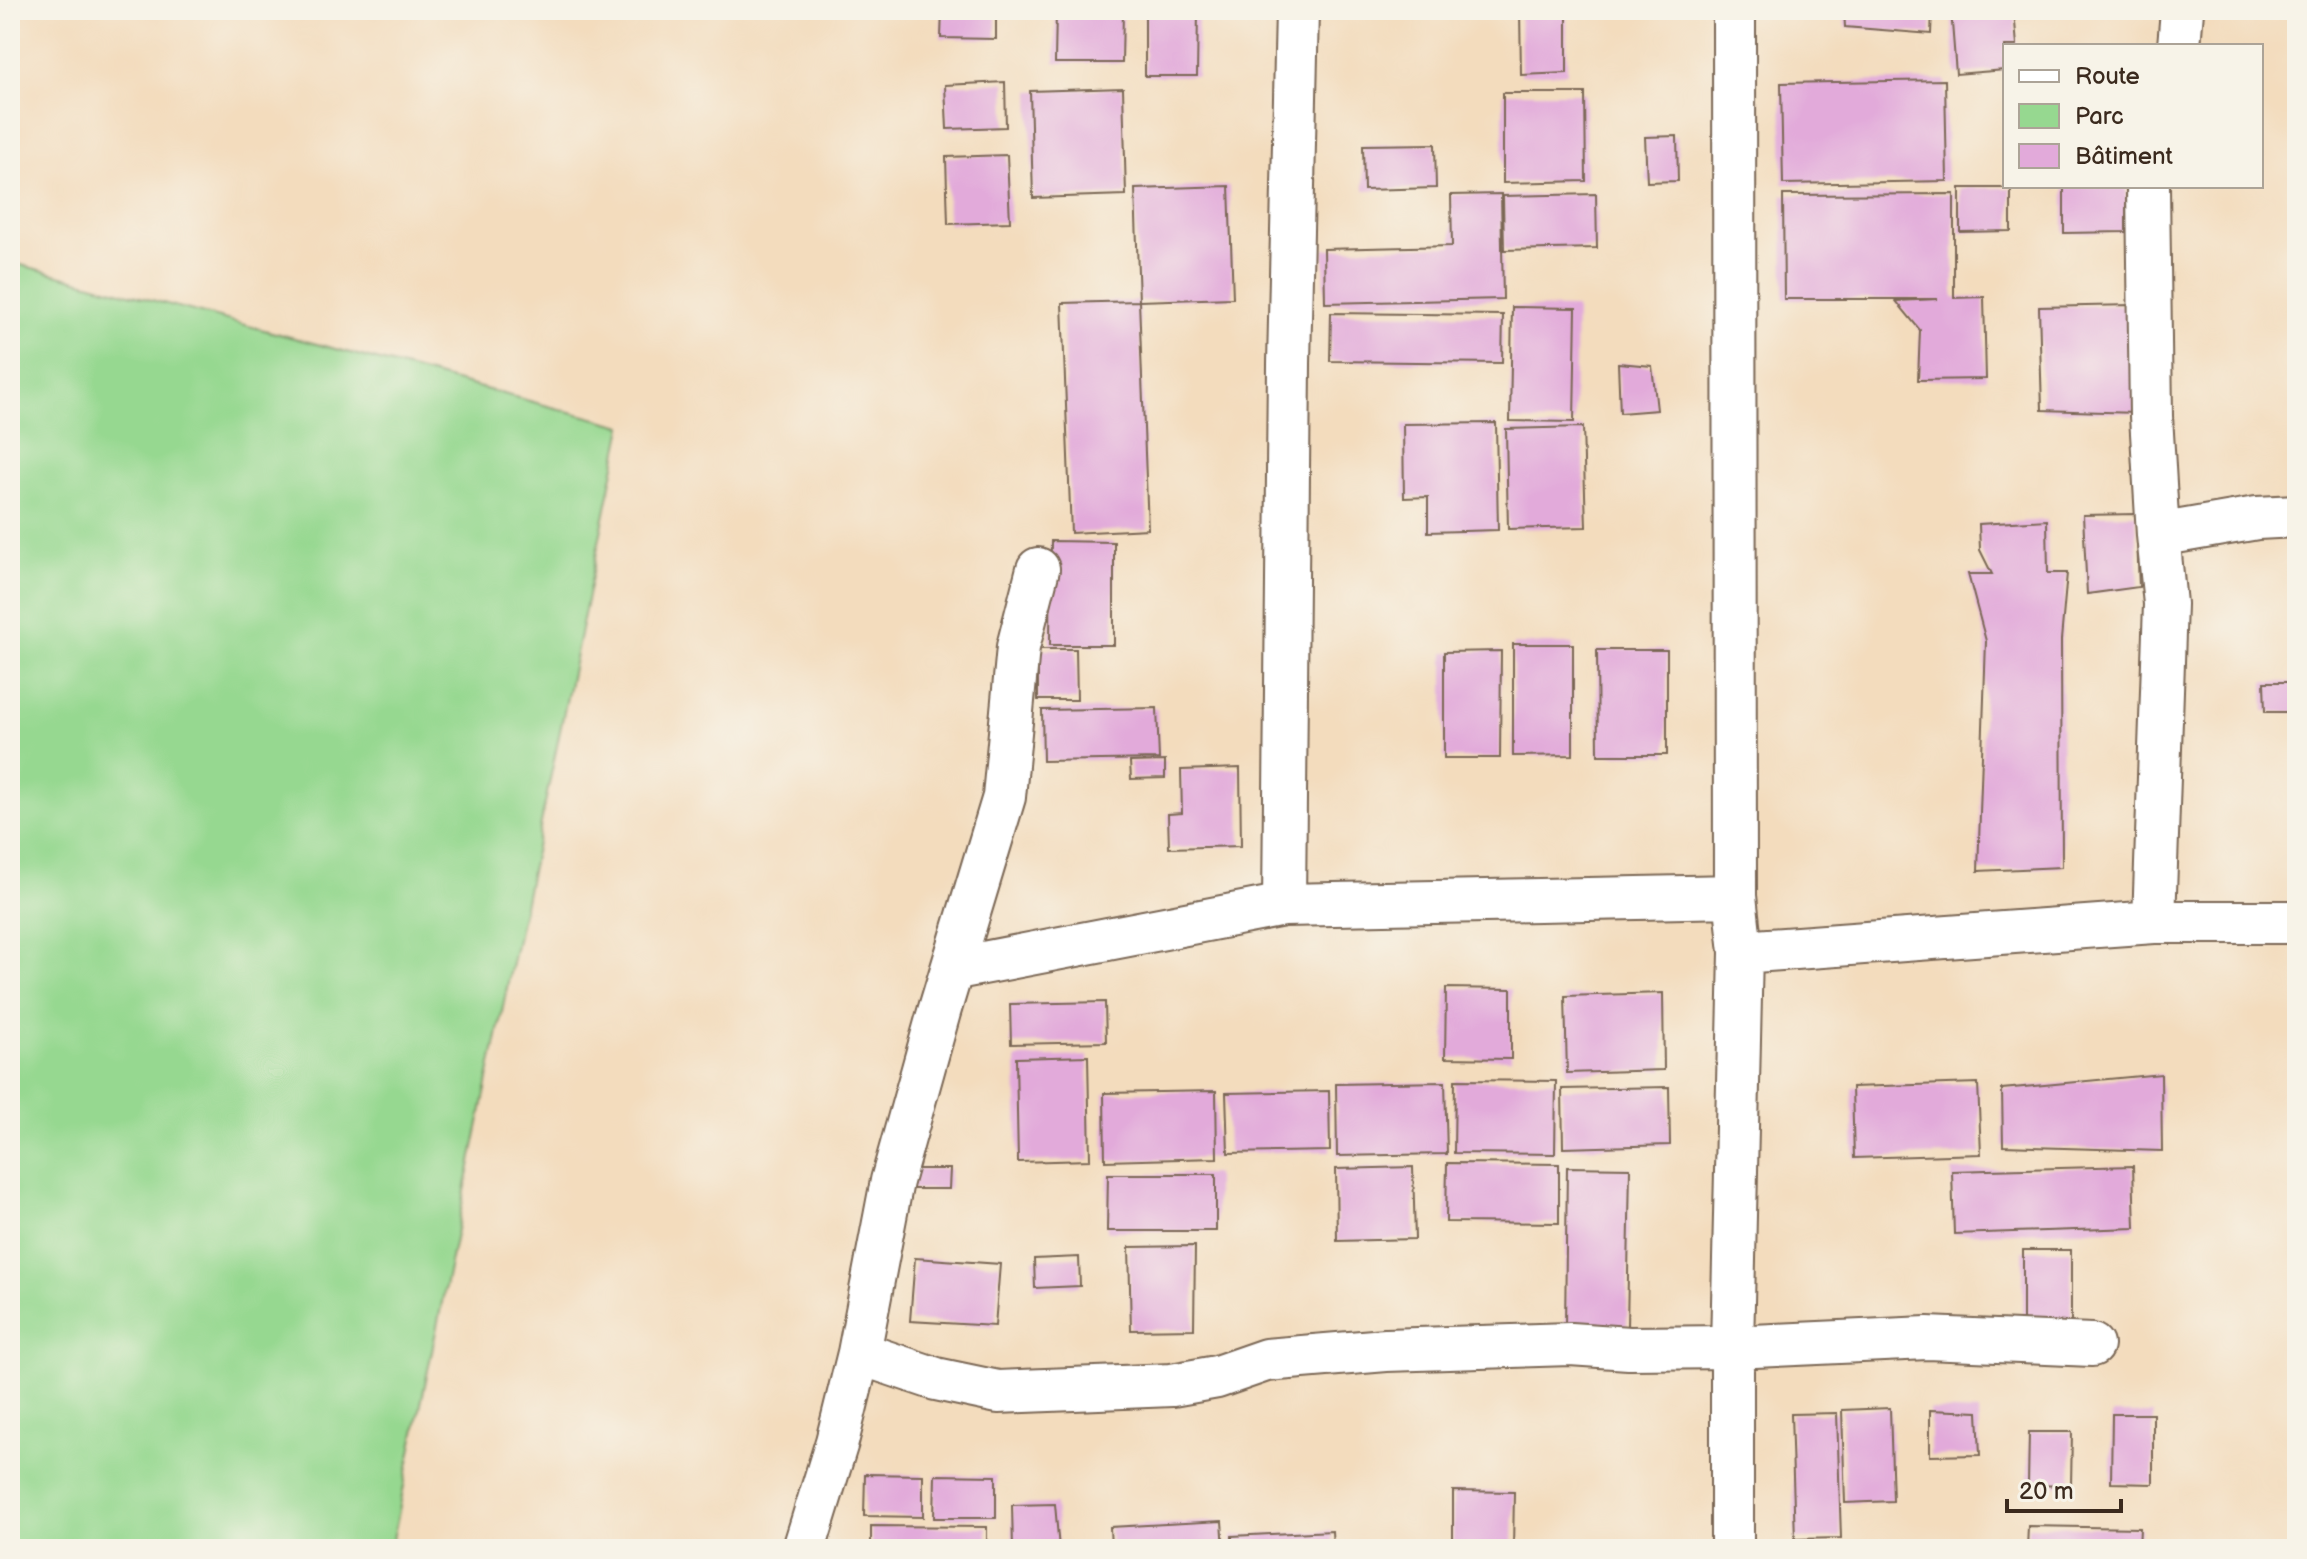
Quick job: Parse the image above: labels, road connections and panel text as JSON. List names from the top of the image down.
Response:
{
  "legend": ["Route", "Parc", "Bâtiment"],
  "scale_bar": "20 m"
}
